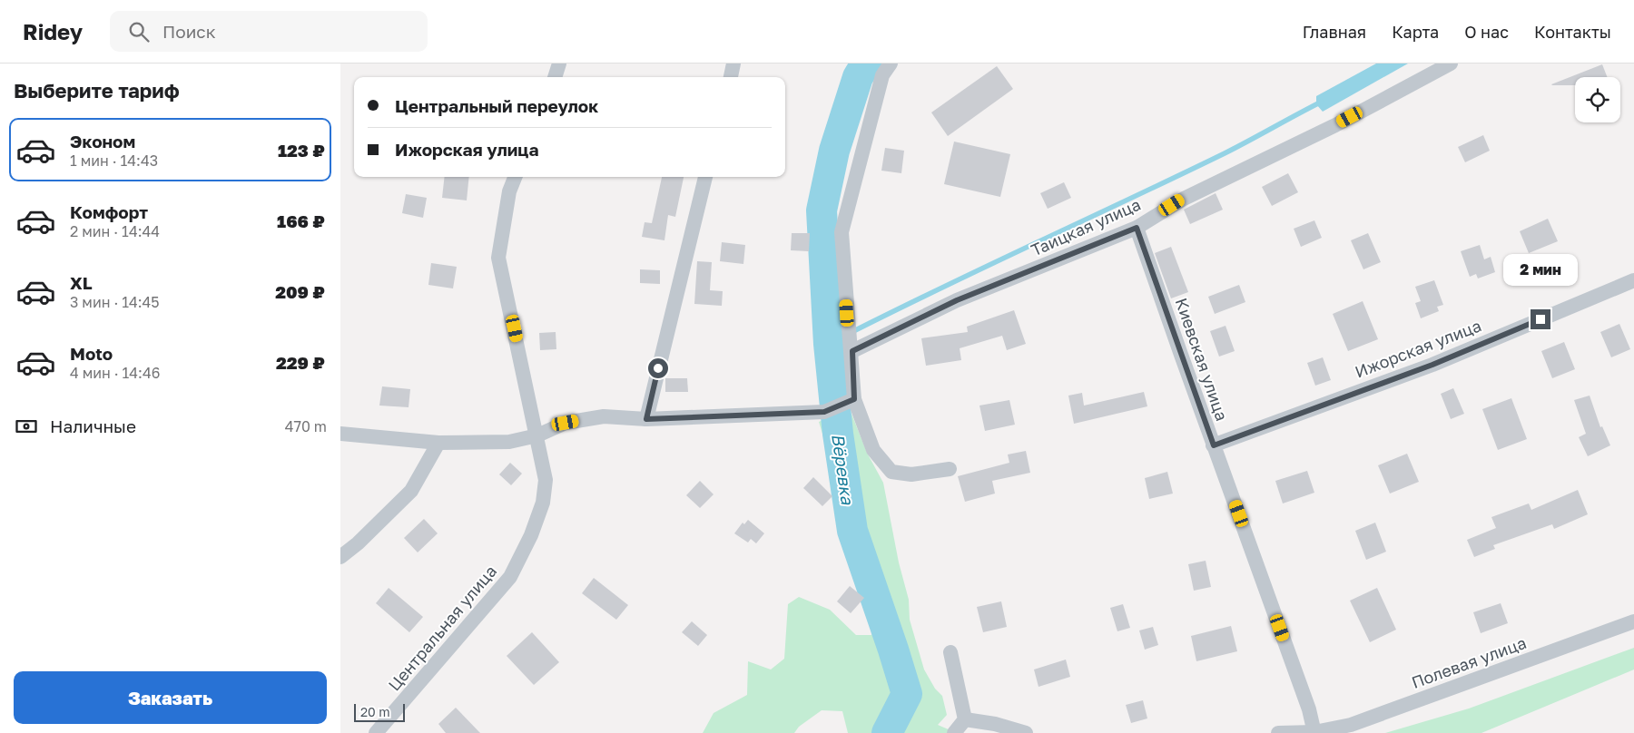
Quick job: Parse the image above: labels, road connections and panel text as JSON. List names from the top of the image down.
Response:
{
  "streets": {
    "street": [
      "Таицкая улица",
      "Ижорская улица",
      "Киевская улица",
      "Центральная улица",
      "Полевая улица"
    ]
  },
  "crossings": [
    ["Таицкая улица", "Киевская улица"],
    ["Ижорская улица", "Киевская улица"],
    ["Киевская улица", "Полевая улица"]
  ],
  "water": ["Вёревка"],
  "scale_bar": "20 m",
  "page": {
    "header": "Ridey",
    "search": "Поиск",
    "nav": [
      "Главная",
      "Карта",
      "О нас",
      "Контакты"
    ],
    "heading": "Выберите тариф",
    "banner": ["Центральный переулок", "Ижорская улица"],
    "list": [
      {
        "name": "Эконом",
        "note": "1 мин · 14:43",
        "value": "123 ₽"
      },
      {
        "name": "Комфорт",
        "note": "2 мин · 14:44",
        "value": "166 ₽"
      },
      {
        "name": "XL",
        "note": "3 мин · 14:45",
        "value": "209 ₽"
      },
      {
        "name": "Moto",
        "note": "4 мин · 14:46",
        "value": "229 ₽"
      }
    ],
    "bubble": "2 мин",
    "pay": ["Наличные", "470 m"],
    "buttons": "Заказать",
    "scale": "20 m"
  }
}
